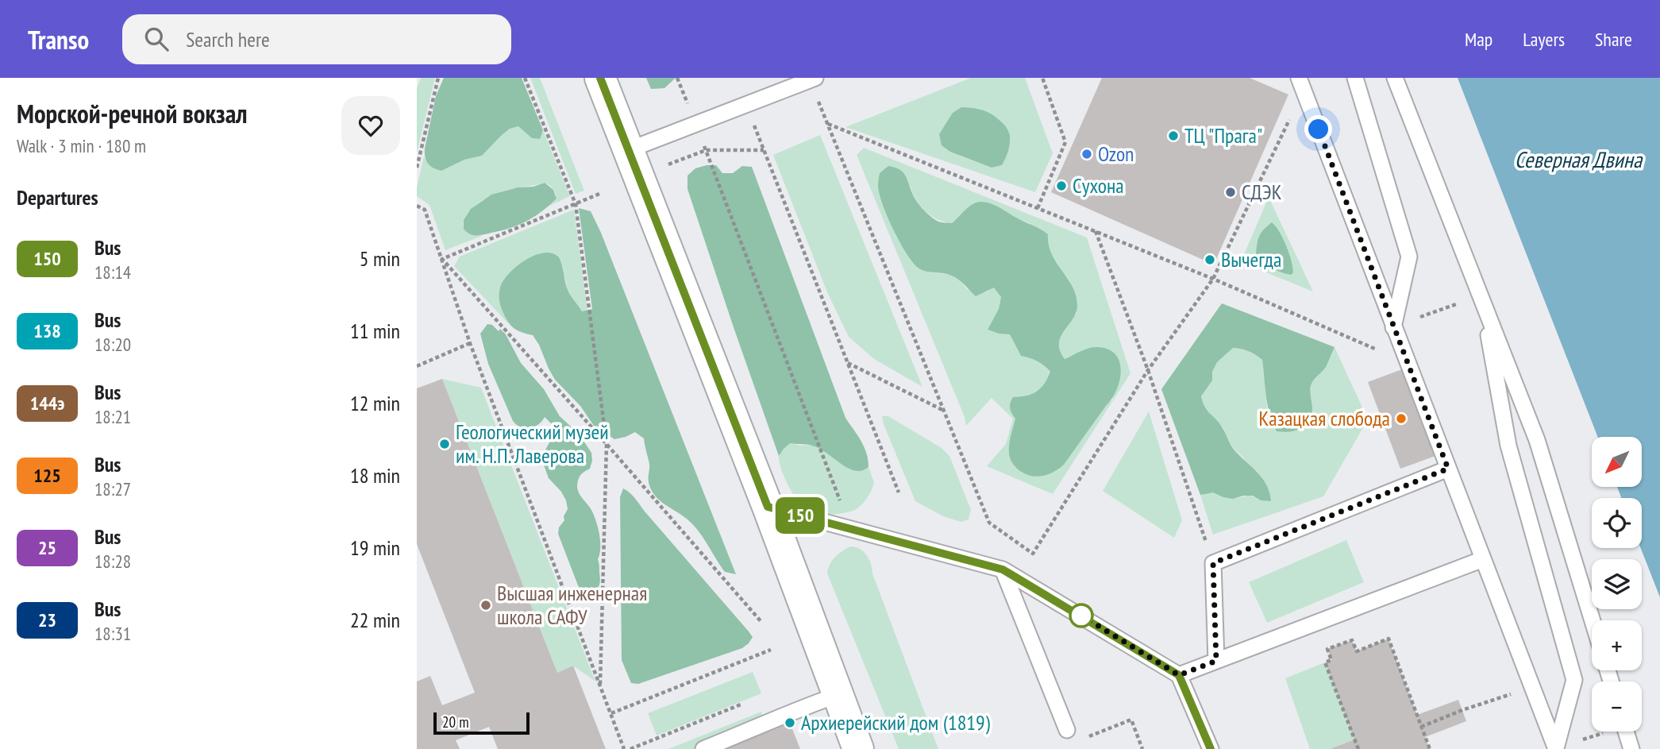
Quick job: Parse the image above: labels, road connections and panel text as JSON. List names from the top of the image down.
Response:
{
  "water": ["Северная Двина"],
  "places": [
    "ТЦ \"Прага\"",
    "Ozon",
    "Сухона",
    "СДЭК",
    "Вычегда",
    "Казацкая слобода",
    "Геологический музей им. Н.П. Лаверова",
    "Высшая инженерная школа САФУ",
    "Архиерейский дом (1819)"
  ],
  "lines": ["bus line 150"],
  "scale_bar": "20 m",
  "north": "bottom left",
  "page": {
    "header": "Transo",
    "search": "Search here",
    "nav": ["Map", "Layers", "Share"],
    "heading": [
      ["Морской-речной вокзал", "Walk · 3 min · 180 m"],
      "Departures"
    ],
    "on_map": "150",
    "list": [
      {
        "mark": "150",
        "name": "Bus",
        "note": "18:14",
        "value": "5 min"
      },
      {
        "mark": "138",
        "name": "Bus",
        "note": "18:20",
        "value": "11 min"
      },
      {
        "mark": "144э",
        "name": "Bus",
        "note": "18:21",
        "value": "12 min"
      },
      {
        "mark": "125",
        "name": "Bus",
        "note": "18:27",
        "value": "18 min"
      },
      {
        "mark": "25",
        "name": "Bus",
        "note": "18:28",
        "value": "19 min"
      },
      {
        "mark": "23",
        "name": "Bus",
        "note": "18:31",
        "value": "22 min"
      }
    ],
    "map_buttons": ["+", "−"],
    "scale": "20 m"
  }
}
